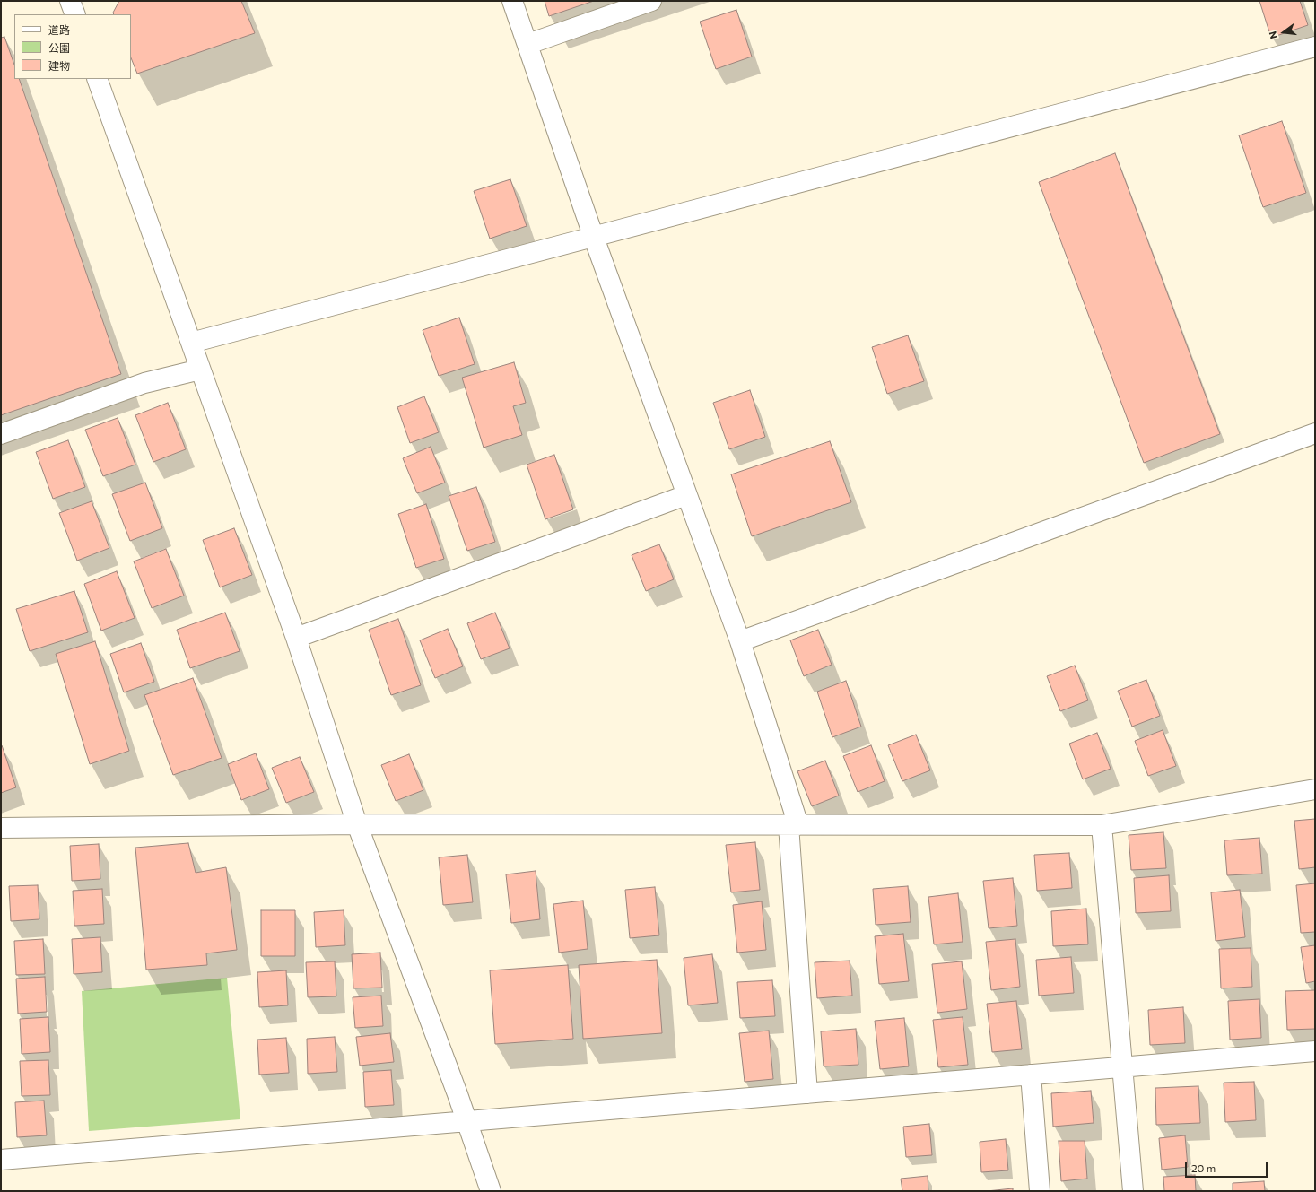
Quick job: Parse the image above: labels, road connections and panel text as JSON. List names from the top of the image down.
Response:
{
  "legend": ["道路", "公園", "建物"],
  "scale_bar": "20 m",
  "north": "left"
}
